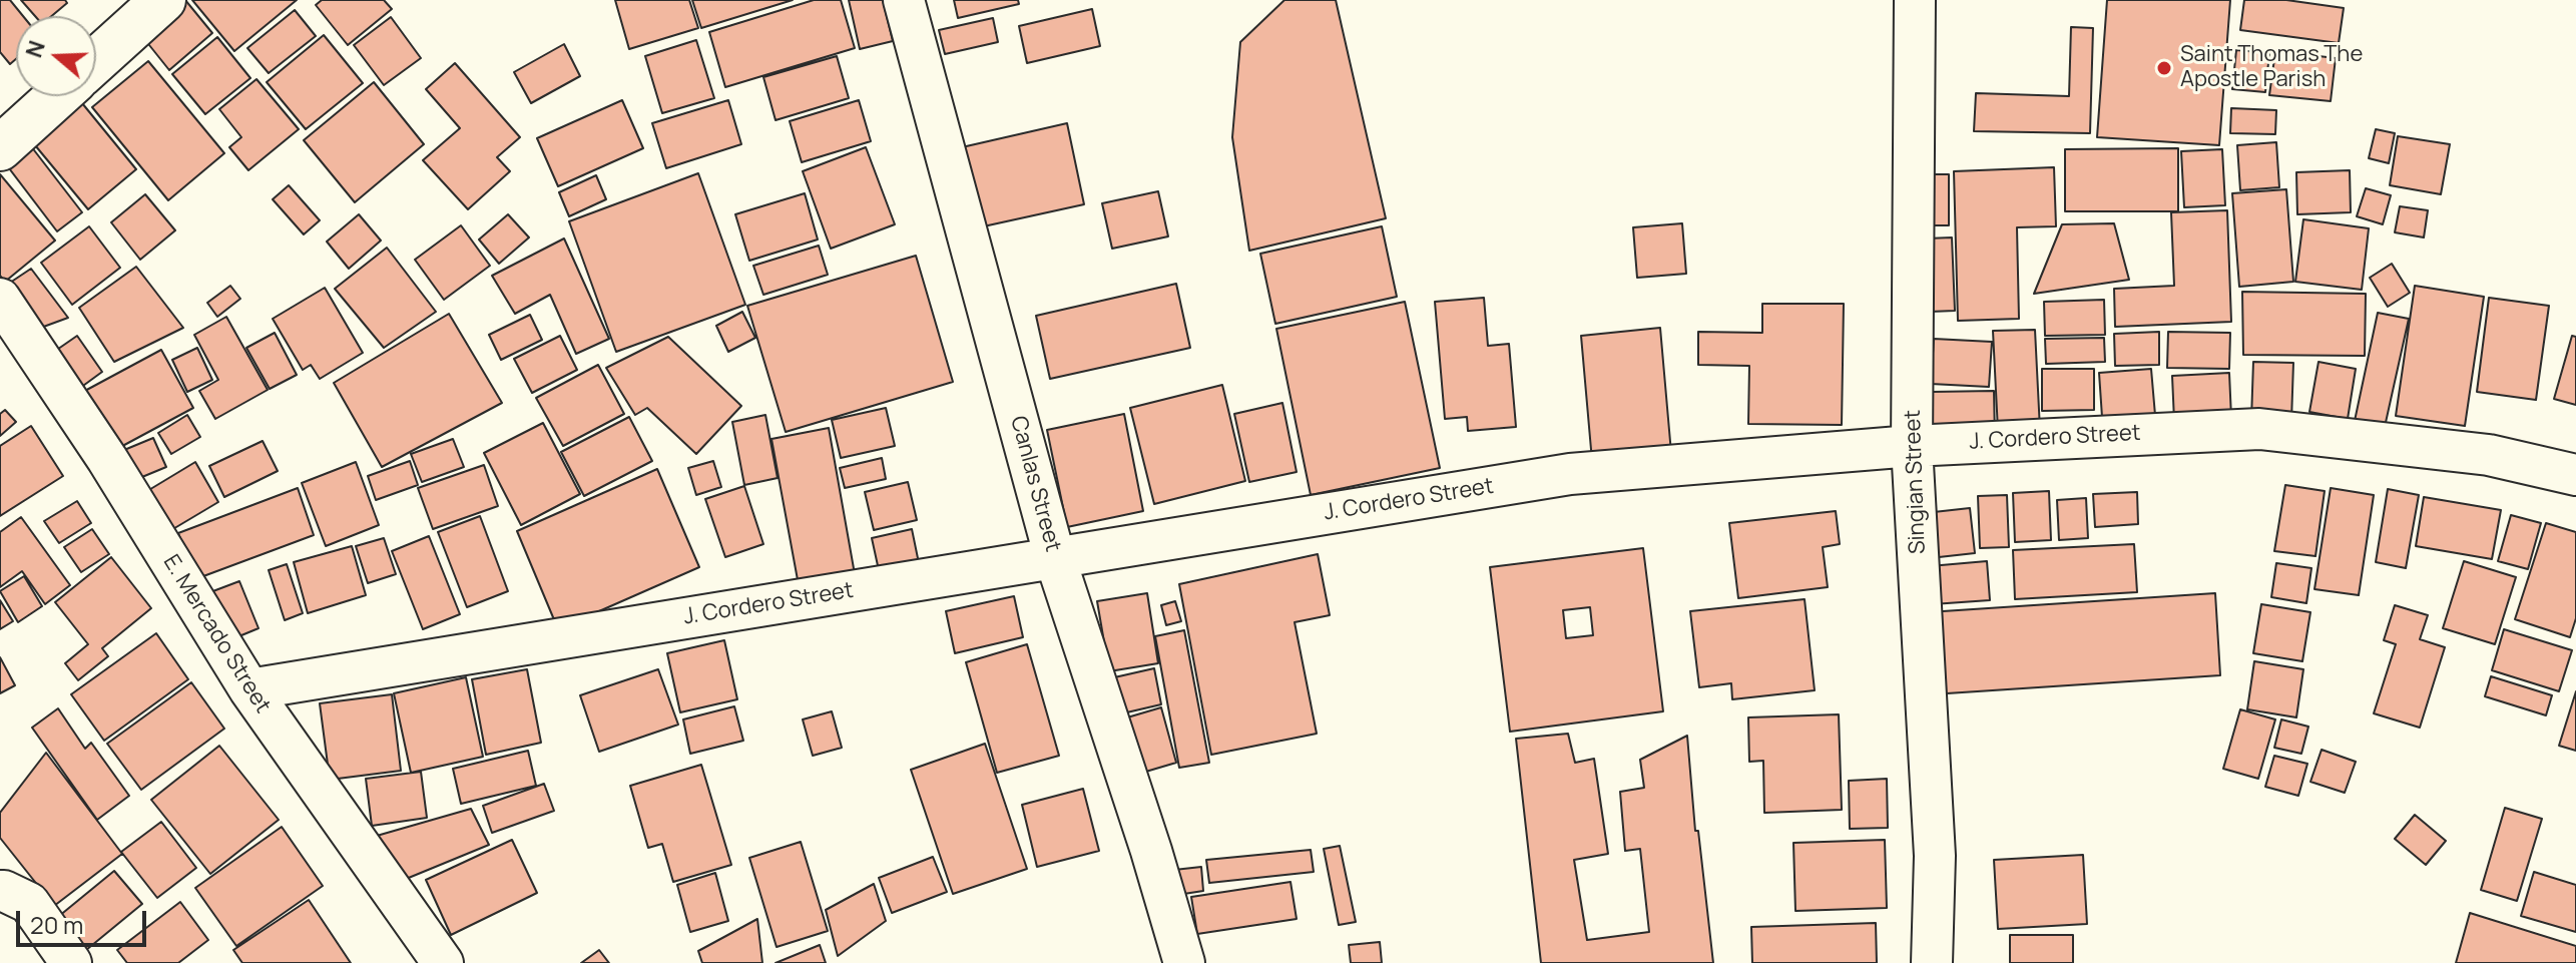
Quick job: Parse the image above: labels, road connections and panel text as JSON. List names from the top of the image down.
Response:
{
  "streets": {
    "street": [
      "J. Cordero Street",
      "Singian Street",
      "Canlas Street",
      "E. Mercado Street"
    ]
  },
  "crossings": [
    ["J. Cordero Street", "Singian Street"],
    ["J. Cordero Street", "Canlas Street"],
    ["J. Cordero Street", "E. Mercado Street"]
  ],
  "places": ["Saint Thomas The Apostle Parish"],
  "scale_bar": "20 m",
  "north": "left"
}
